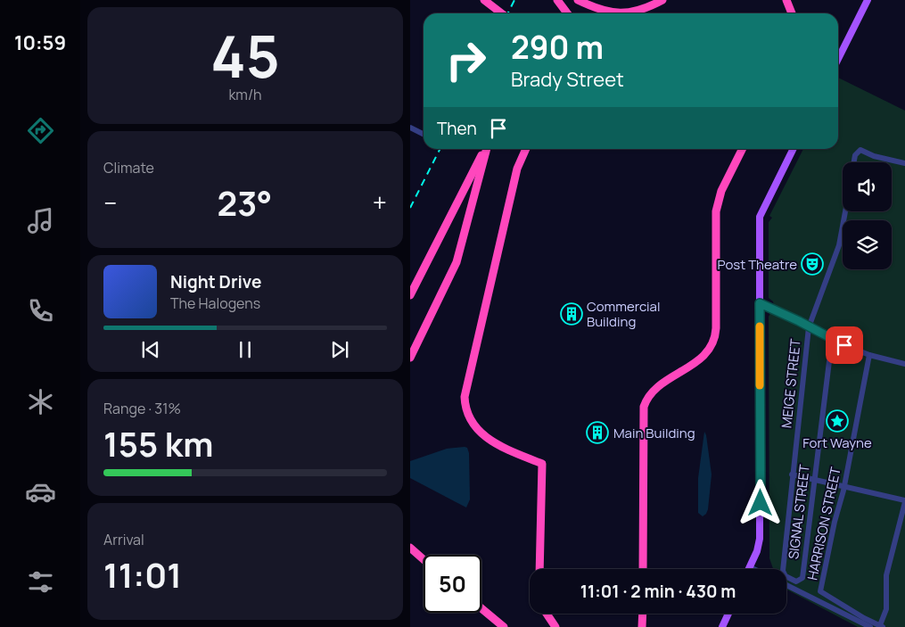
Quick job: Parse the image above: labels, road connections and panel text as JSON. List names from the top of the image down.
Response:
{
  "streets": {
    "street": ["MEIGE STREET", "SIGNAL STREET", "HARRISON STREET"]
  },
  "crossings": [
    ["MEIGE STREET", "SIGNAL STREET"]
  ],
  "places": {
    "theatre": ["Post Theatre"],
    "building": ["Commercial Building", "Main Building"],
    "place": ["Fort Wayne"]
  },
  "page": {
    "tabs": "10:59",
    "tile": [
      ["45", "km/h"],
      "Climate",
      ["Range · 31%", "155 km"],
      ["Arrival", "11:01"]
    ],
    "turn": ["290 m", "Brady Street"],
    "then": "Then",
    "heat": ["−", "23°", "+"],
    "song": ["Night Drive", "The Halogens"],
    "limit": "50",
    "trip": "11:01 · 2 min · 430 m"
  }
}
